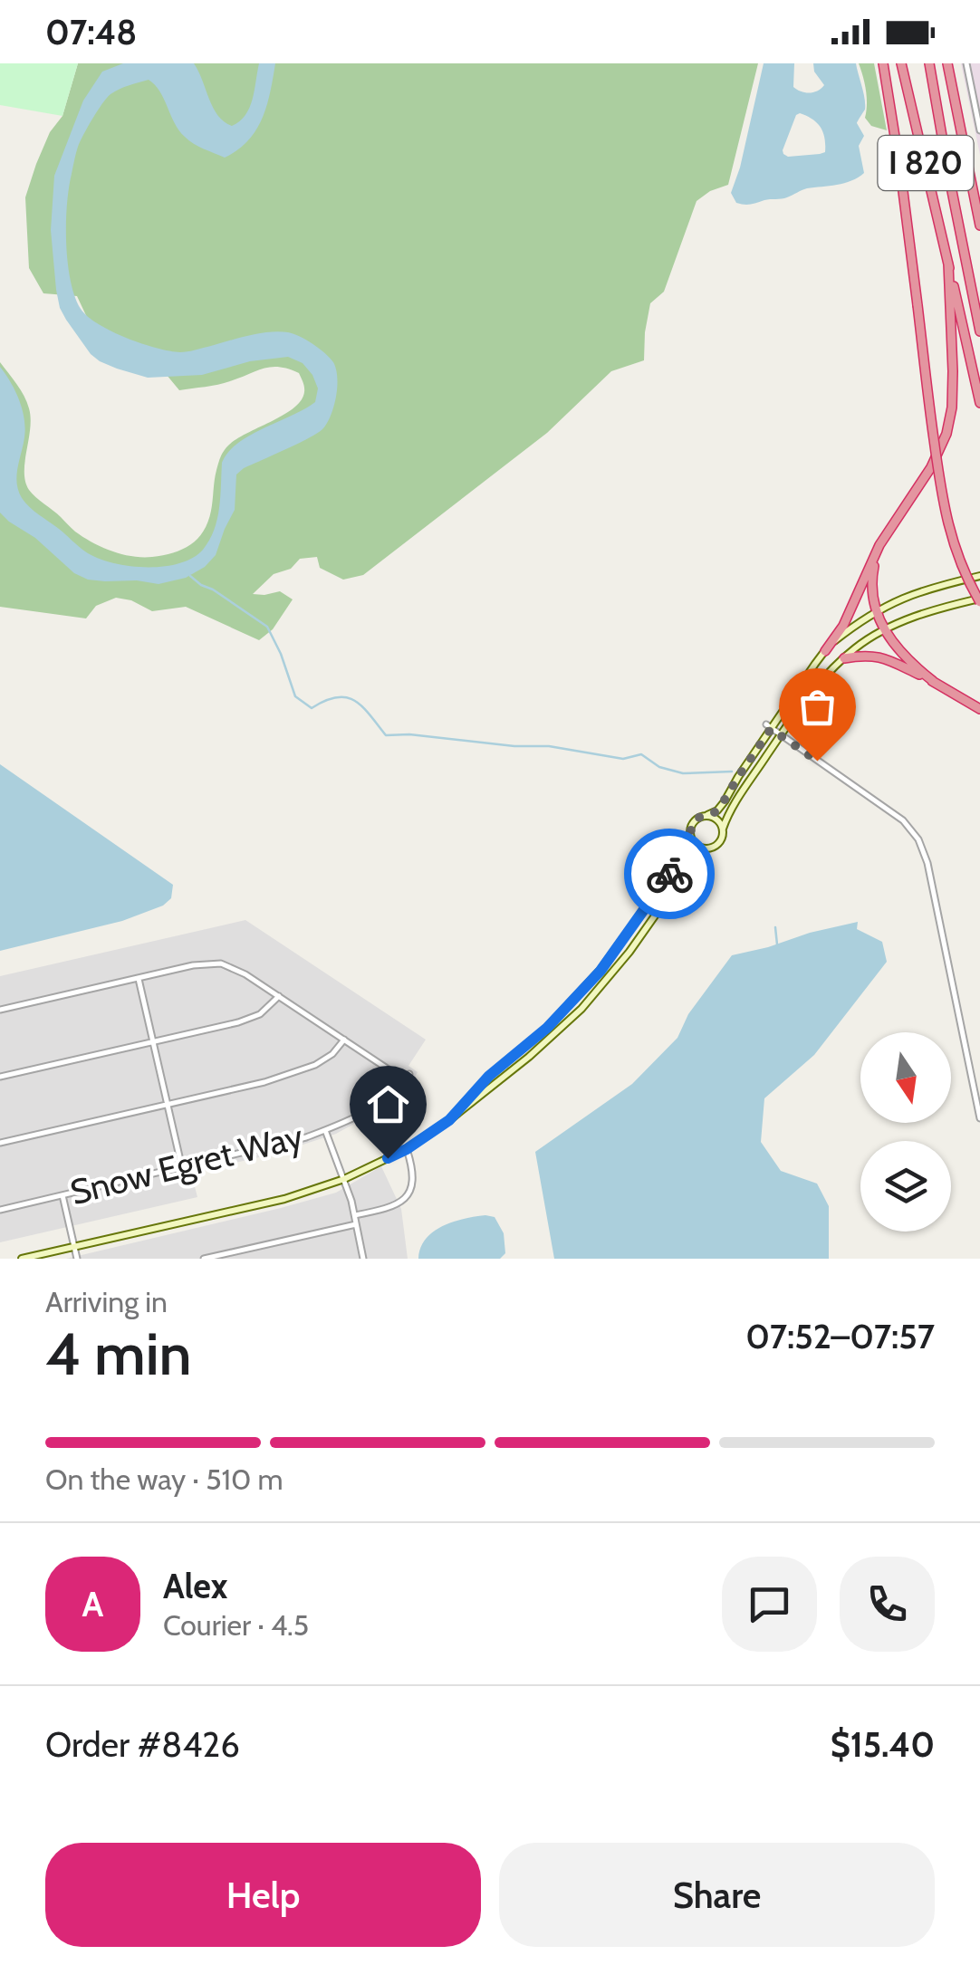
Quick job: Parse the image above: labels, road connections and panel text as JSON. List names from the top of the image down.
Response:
{
  "streets": {
    "highway": ["I 820"],
    "street": ["Snow Egret Way"]
  },
  "north": "bottom",
  "page": {
    "status": "07:48",
    "heading": ["4 min", "Arriving in", "07:52–07:57"],
    "panel": [
      "Alex",
      "Courier · 4.5",
      "Order #8426",
      "$15.40"
    ],
    "bar": "On the way · 510 m",
    "round": "A",
    "buttons": ["Help", "Share"]
  }
}
